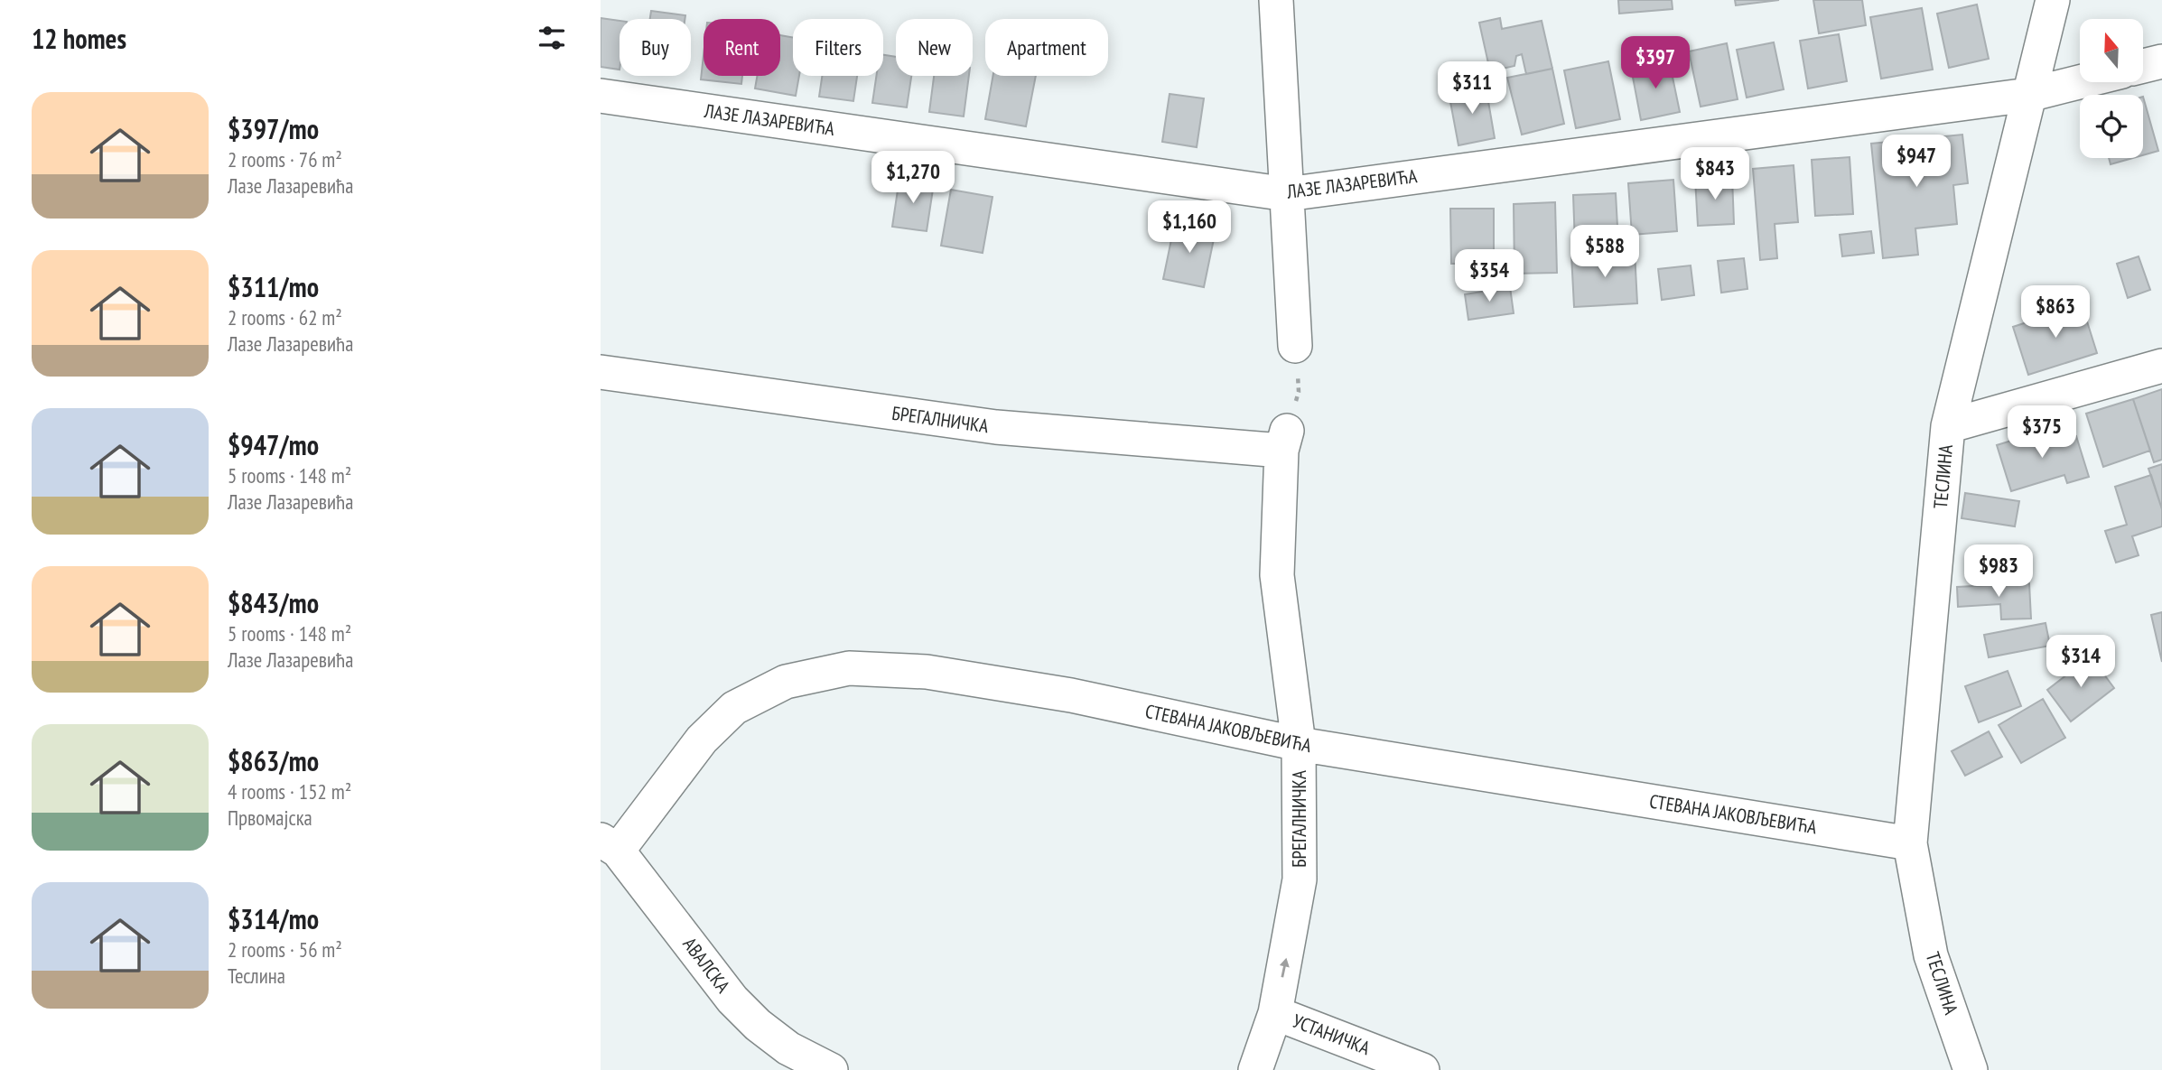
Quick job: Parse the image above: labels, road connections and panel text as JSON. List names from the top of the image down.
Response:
{
  "streets": {
    "street": [
      "ЛАЗЕ ЛАЗАРЕВИЋА",
      "БРЕГАЛНИЧКА",
      "ТЕСЛИНА",
      "СТЕВАНА ЈАКОВЉЕВИЋА",
      "АВАЛСКА",
      "УСТАНИЧКА"
    ]
  },
  "crossings": [
    ["ЛАЗЕ ЛАЗАРЕВИЋА", "ТЕСЛИНА"],
    ["БРЕГАЛНИЧКА", "СТЕВАНА ЈАКОВЉЕВИЋА"],
    ["БРЕГАЛНИЧКА", "УСТАНИЧКА"],
    ["ТЕСЛИНА", "СТЕВАНА ЈАКОВЉЕВИЋА"],
    ["СТЕВАНА ЈАКОВЉЕВИЋА", "АВАЛСКА"]
  ],
  "north": "top",
  "page": {
    "heading": "12 homes",
    "chip": [
      "Buy",
      "Rent",
      "Filters",
      "New",
      "Apartment"
    ],
    "price": [
      "$397",
      "$311",
      "$947",
      "$843",
      "$1,270",
      "$1,160",
      "$588",
      "$354",
      "$863",
      "$375",
      "$983",
      "$314"
    ],
    "list": [
      {
        "name": "$397/mo",
        "note": "2 rooms · 76 m² · Лазе Лазаревића"
      },
      {
        "name": "$311/mo",
        "note": "2 rooms · 62 m² · Лазе Лазаревића"
      },
      {
        "name": "$947/mo",
        "note": "5 rooms · 148 m² · Лазе Лазаревића"
      },
      {
        "name": "$843/mo",
        "note": "5 rooms · 148 m² · Лазе Лазаревића"
      },
      {
        "name": "$863/mo",
        "note": "4 rooms · 152 m² · Првомајска"
      },
      {
        "name": "$314/mo",
        "note": "2 rooms · 56 m² · Теслина"
      }
    ]
  }
}
